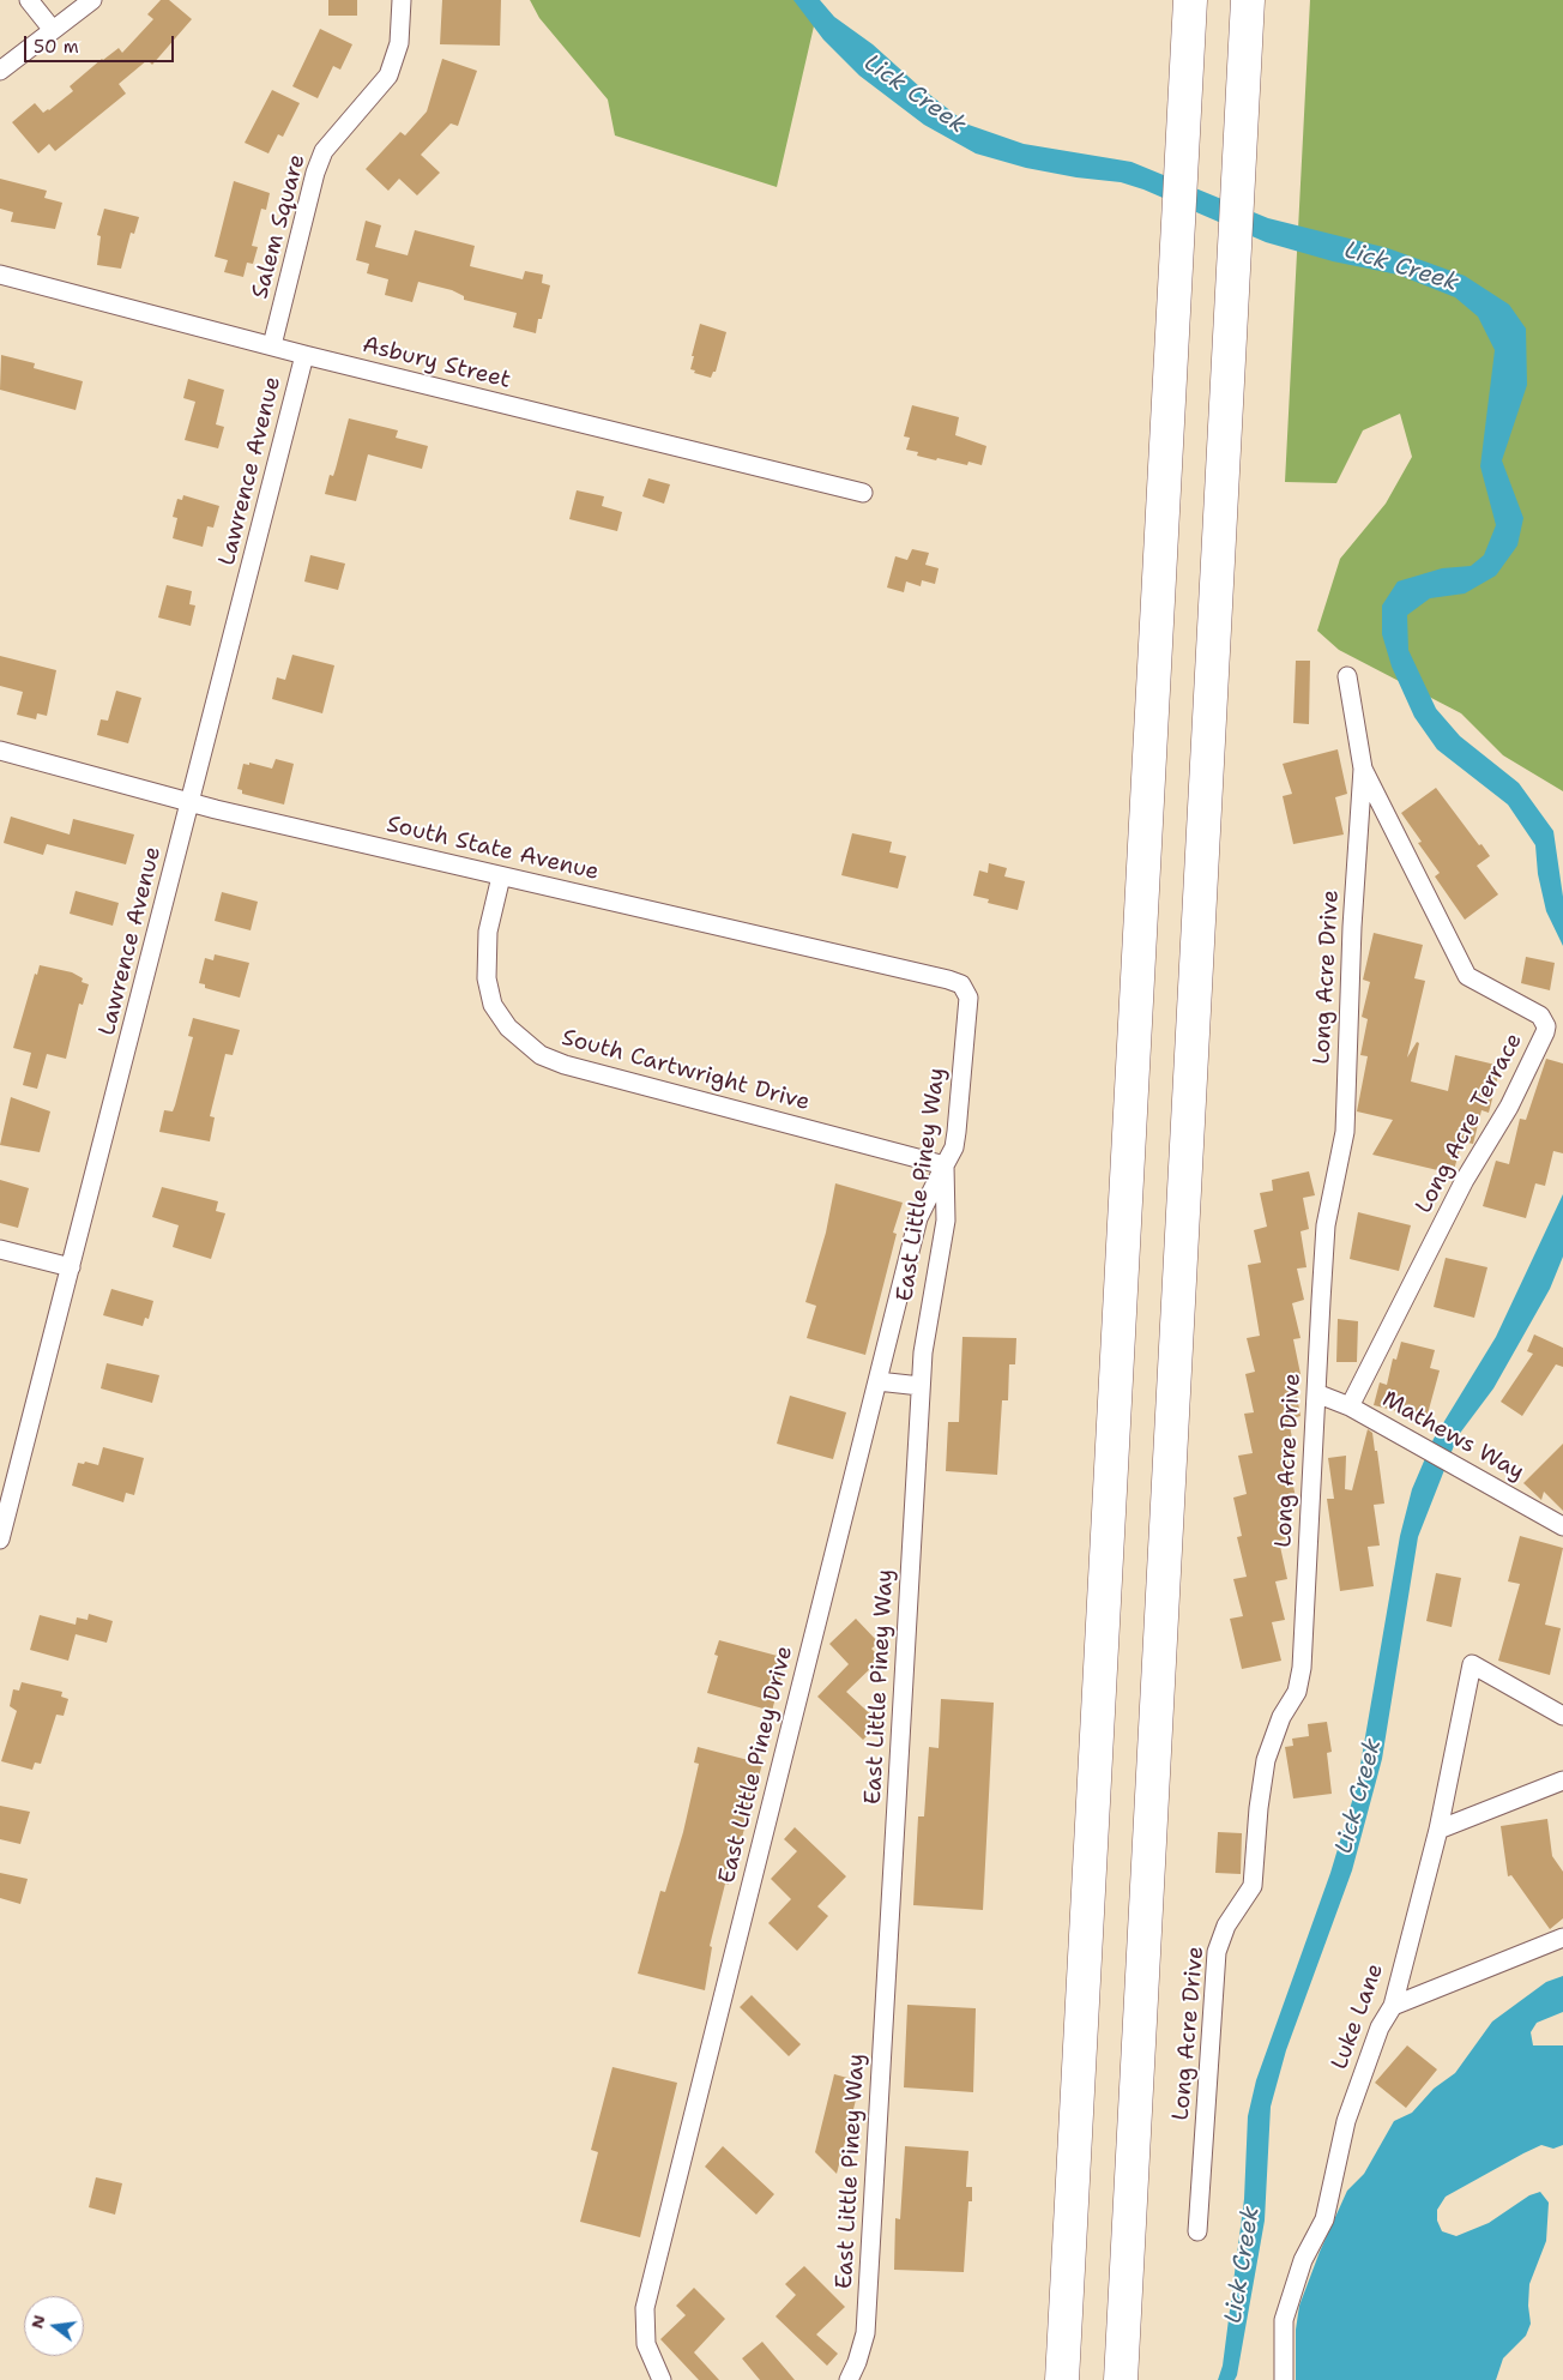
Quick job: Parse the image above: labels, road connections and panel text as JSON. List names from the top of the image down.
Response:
{
  "streets": {
    "street": [
      "Salem Square",
      "Asbury Street",
      "Lawrence Avenue",
      "South State Avenue",
      "Long Acre Drive",
      "South Cartwright Drive",
      "Long Acre Terrace",
      "East Little Piney Way",
      "Mathews Way",
      "East Little Piney Drive",
      "Luke Lane"
    ]
  },
  "crossings": [
    ["Salem Square", "Asbury Street"],
    ["Asbury Street", "Lawrence Avenue"],
    ["Lawrence Avenue", "South State Avenue"],
    ["South State Avenue", "South Cartwright Drive"],
    ["South State Avenue", "East Little Piney Way"],
    ["Long Acre Drive", "Long Acre Terrace"],
    ["Long Acre Drive", "Mathews Way"],
    ["South Cartwright Drive", "East Little Piney Way"],
    ["South Cartwright Drive", "East Little Piney Drive"],
    ["Long Acre Terrace", "Mathews Way"],
    ["East Little Piney Way", "East Little Piney Drive"]
  ],
  "water": ["Lick Creek"],
  "scale_bar": "50 m",
  "north": "left"
}
